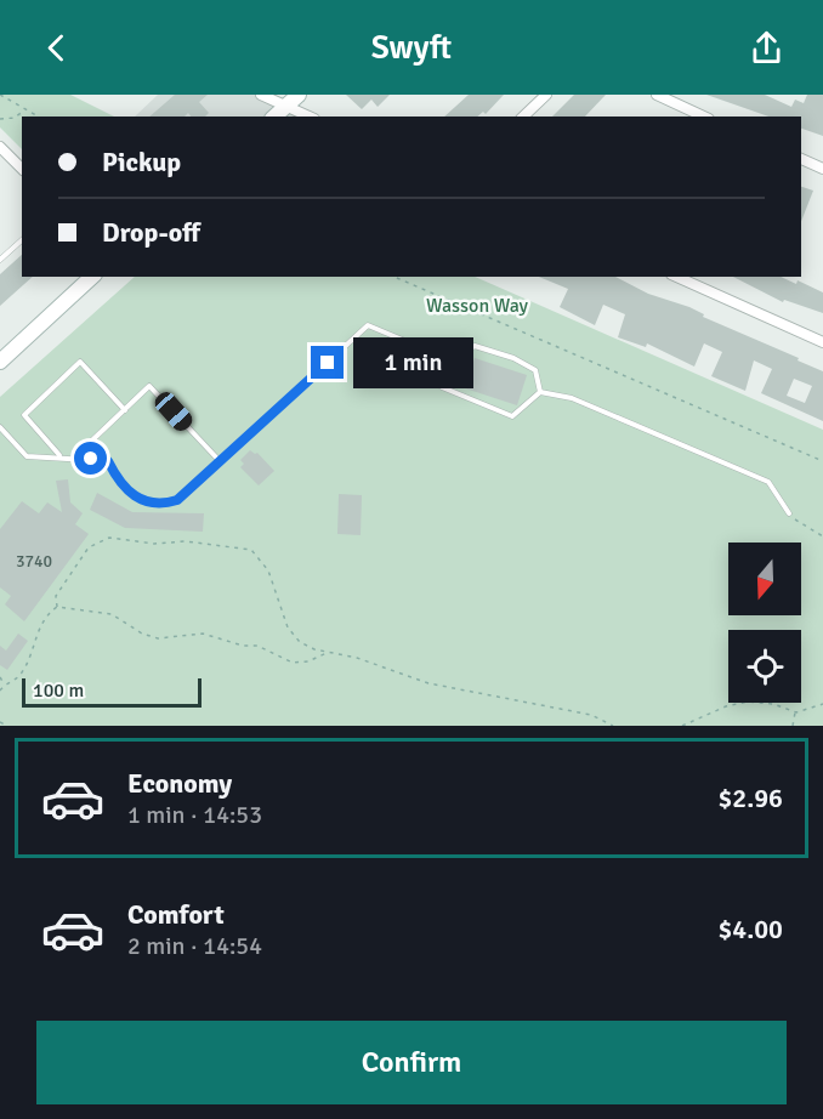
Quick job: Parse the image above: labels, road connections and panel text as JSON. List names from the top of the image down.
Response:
{
  "parks": ["Wasson Way"],
  "house_numbers": ["3740"],
  "scale_bar": "100 m",
  "north": "bottom",
  "page": {
    "header": "Swyft",
    "banner": ["Pickup", "Drop-off"],
    "bubble": "1 min",
    "scale": "100 m",
    "list": [
      {
        "name": "Economy",
        "note": "1 min · 14:53",
        "value": "$2.96"
      },
      {
        "name": "Comfort",
        "note": "2 min · 14:54",
        "value": "$4.00"
      }
    ],
    "buttons": "Confirm"
  }
}
